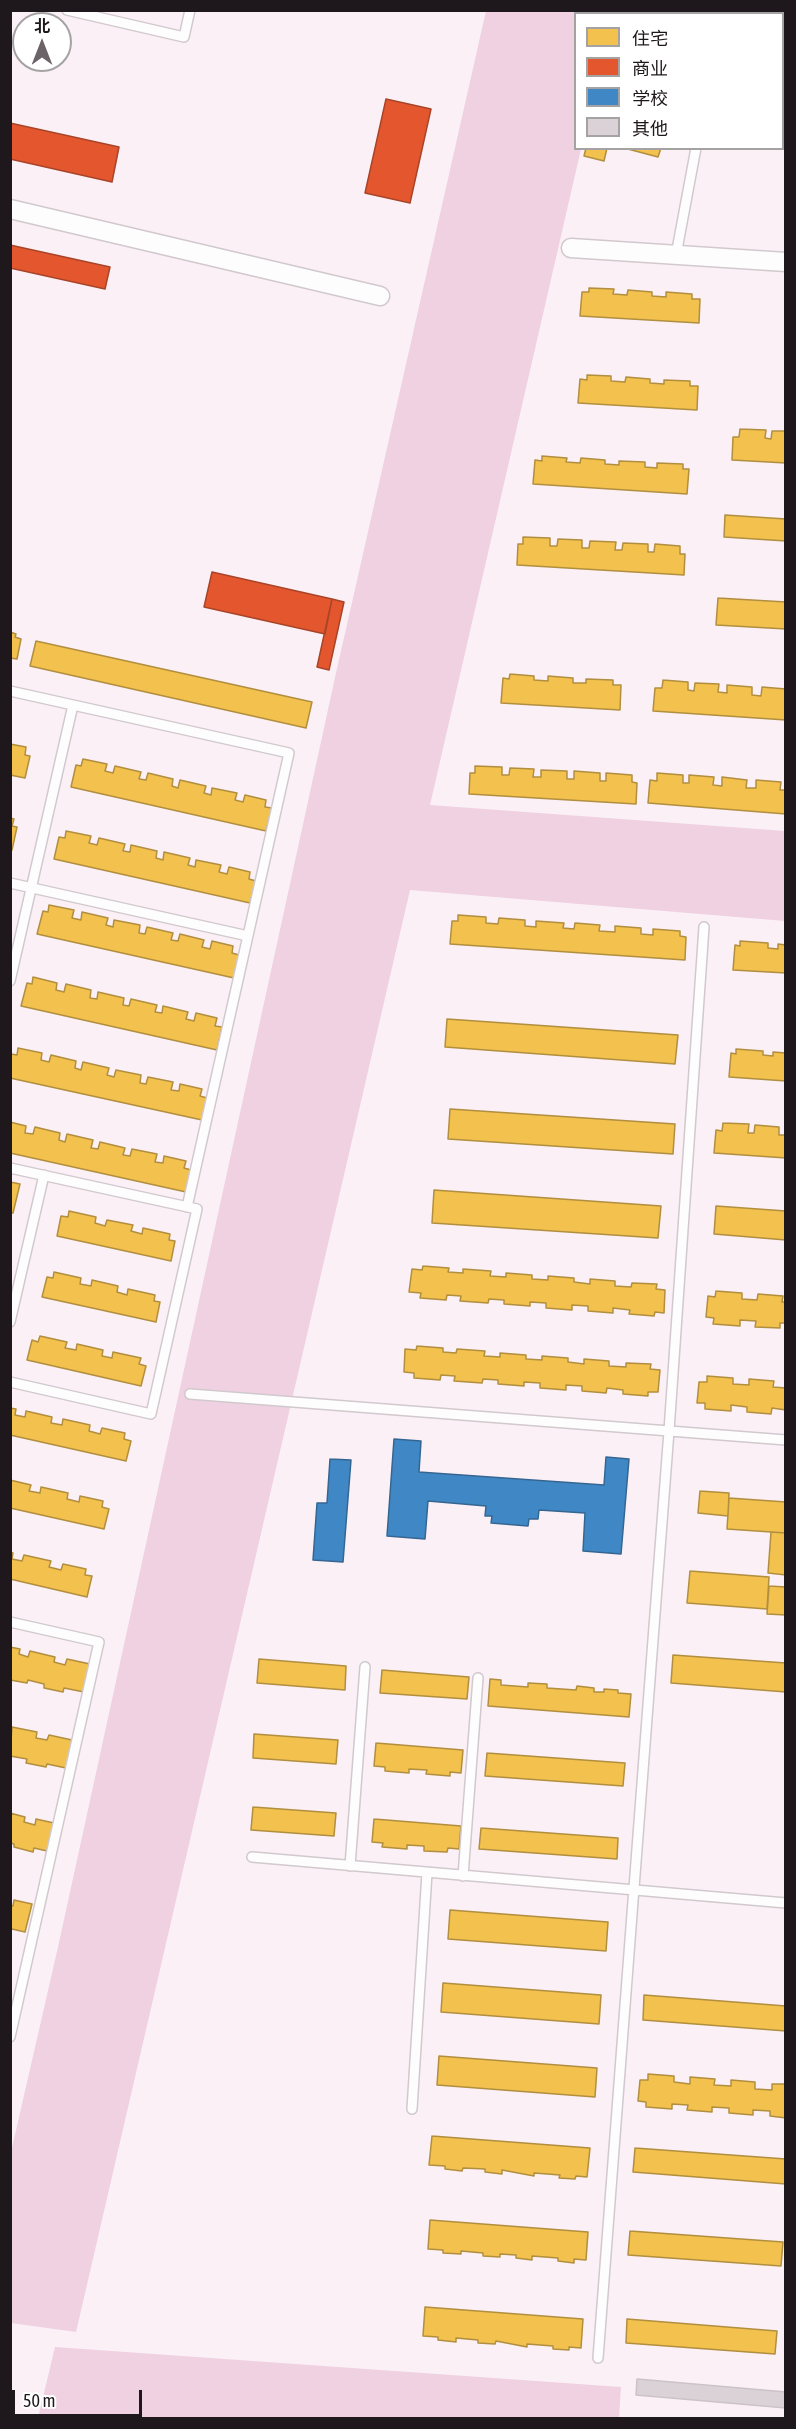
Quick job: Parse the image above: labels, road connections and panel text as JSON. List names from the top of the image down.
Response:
{
  "legend": [
    "住宅",
    "商业",
    "学校",
    "其他"
  ],
  "scale_bar": "50 m",
  "north": "top"
}
